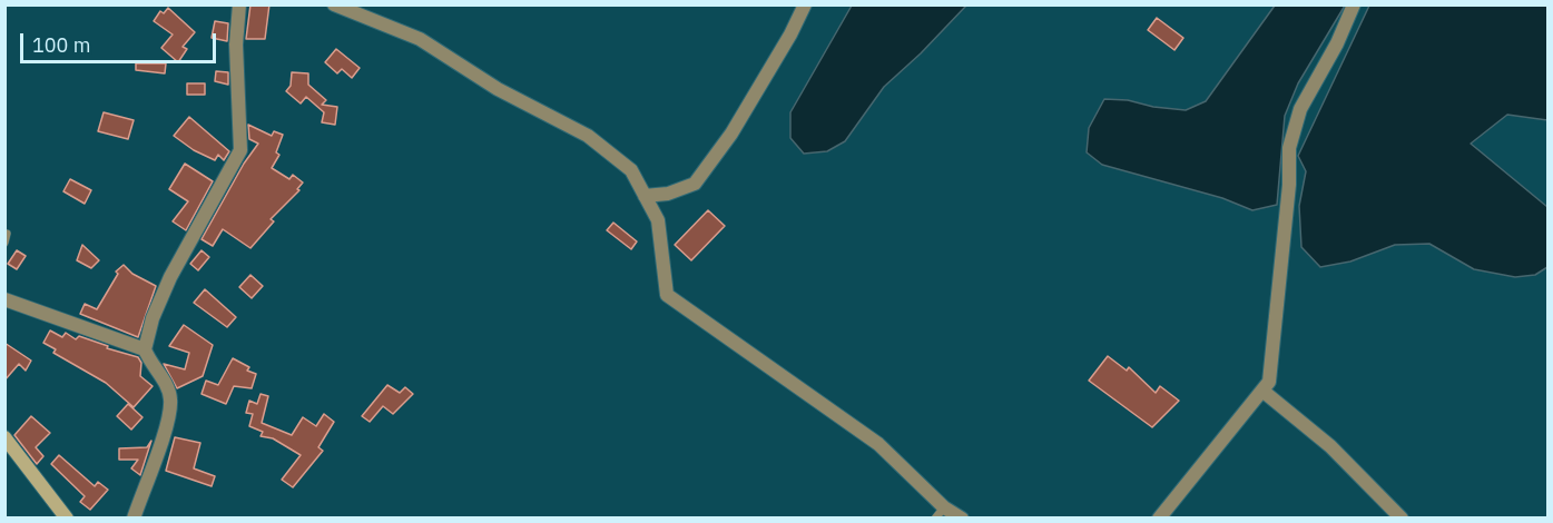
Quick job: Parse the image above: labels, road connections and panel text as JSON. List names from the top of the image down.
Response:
{
  "scale_bar": "100 m"
}
